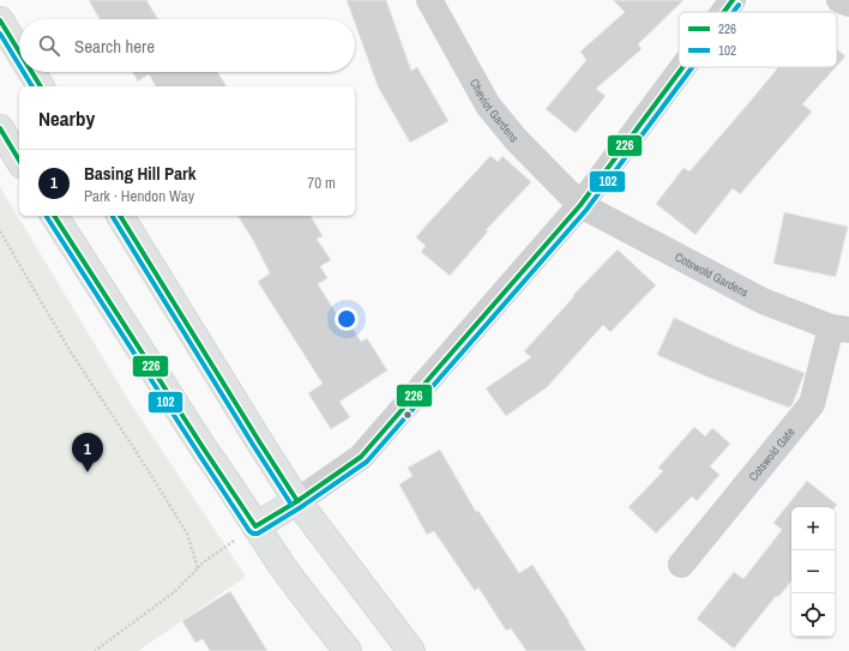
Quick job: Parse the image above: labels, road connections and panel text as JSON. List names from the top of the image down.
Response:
{
  "streets": {
    "street": ["Cheviot Gardens", "Cotswold Gardens", "Cotswold Gate"]
  },
  "crossings": [
    ["Cheviot Gardens", "Cotswold Gardens"],
    ["Cotswold Gardens", "Cotswold Gate"]
  ],
  "lines": ["transit line 226", "transit line 102"],
  "legend": ["226", "102"],
  "page": {
    "search": "Search here",
    "heading": "Nearby",
    "list": [
      {
        "mark": "1",
        "name": "Basing Hill Park",
        "note": "Park · Hendon Way",
        "value": "70 m"
      }
    ],
    "pins": "1",
    "map_buttons": ["+", "−"]
  }
}
